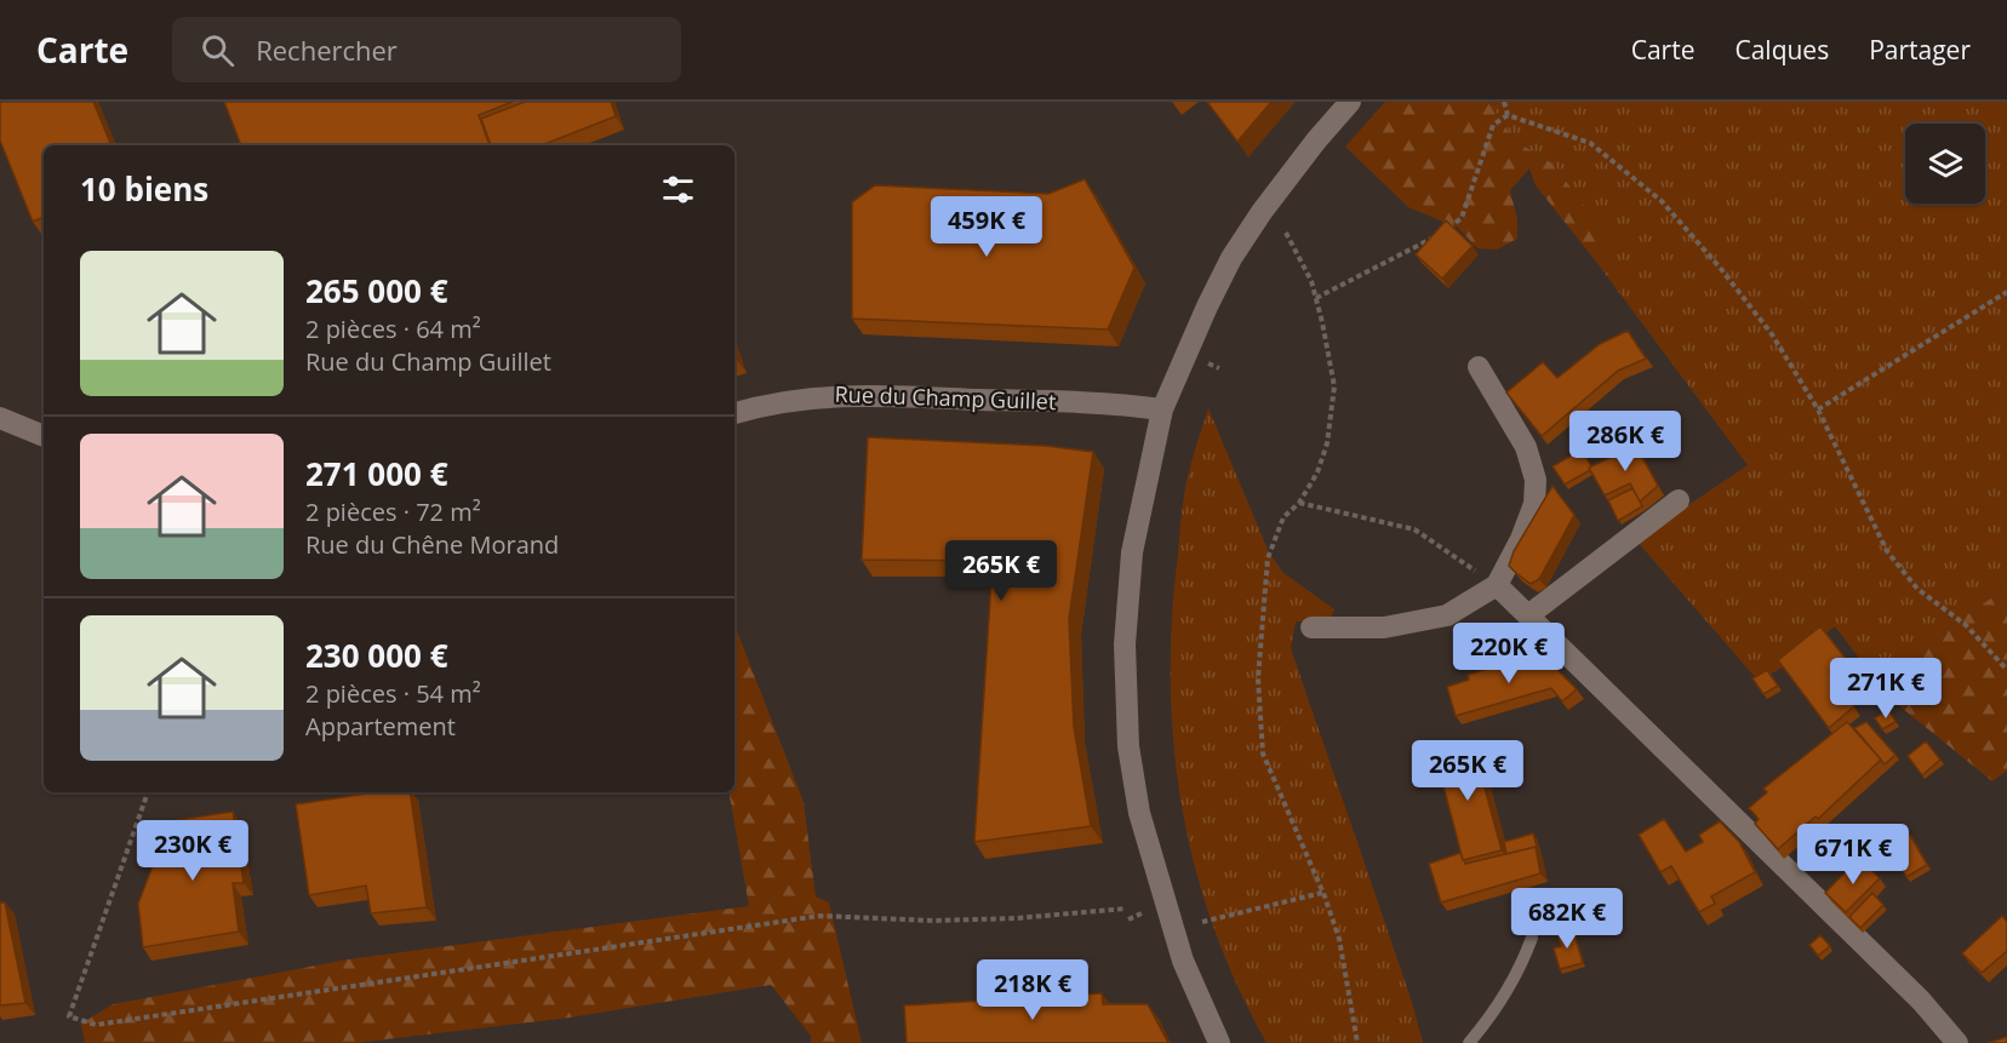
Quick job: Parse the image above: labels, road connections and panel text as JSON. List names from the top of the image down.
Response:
{
  "streets": {
    "street": ["Rue du Champ Guillet"]
  },
  "page": {
    "header": "Carte",
    "search": "Rechercher",
    "nav": ["Carte", "Calques", "Partager"],
    "heading": "10 biens",
    "price": [
      "459K €",
      "286K €",
      "265K €",
      "220K €",
      "271K €",
      "265K €",
      "230K €",
      "671K €",
      "682K €",
      "218K €"
    ],
    "list": [
      {
        "name": "265 000 €",
        "note": "2 pièces · 64 m² · Rue du Champ Guillet"
      },
      {
        "name": "271 000 €",
        "note": "2 pièces · 72 m² · Rue du Chêne Morand"
      },
      {
        "name": "230 000 €",
        "note": "2 pièces · 54 m² · Appartement"
      }
    ]
  }
}
